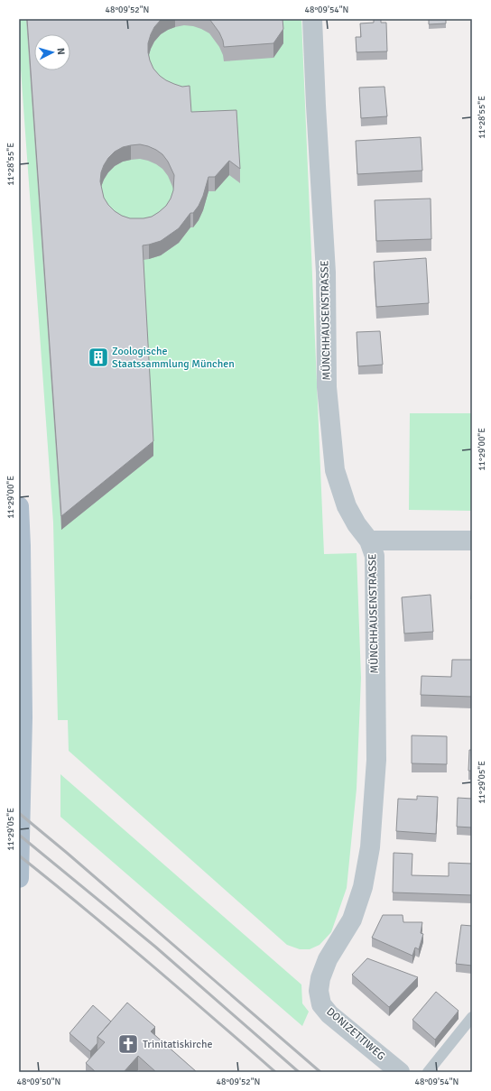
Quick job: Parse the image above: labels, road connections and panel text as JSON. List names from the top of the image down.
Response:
{
  "streets": {
    "street": ["MÜNCHHAUSENSTRASSE", "DONIZETTIWEG"]
  },
  "crossings": [
    ["MÜNCHHAUSENSTRASSE", "DONIZETTIWEG"]
  ],
  "places": {
    "building": ["Zoologische Staatssammlung München"],
    "church": ["Trinitatiskirche"]
  },
  "north": "right",
  "coordinates": [
    "48°09'52\"N",
    "48°09'54\"N",
    "11°28'55\"E",
    "11°29'00\"E",
    "11°29'05\"E",
    "48°09'50\"N"
  ]
}
